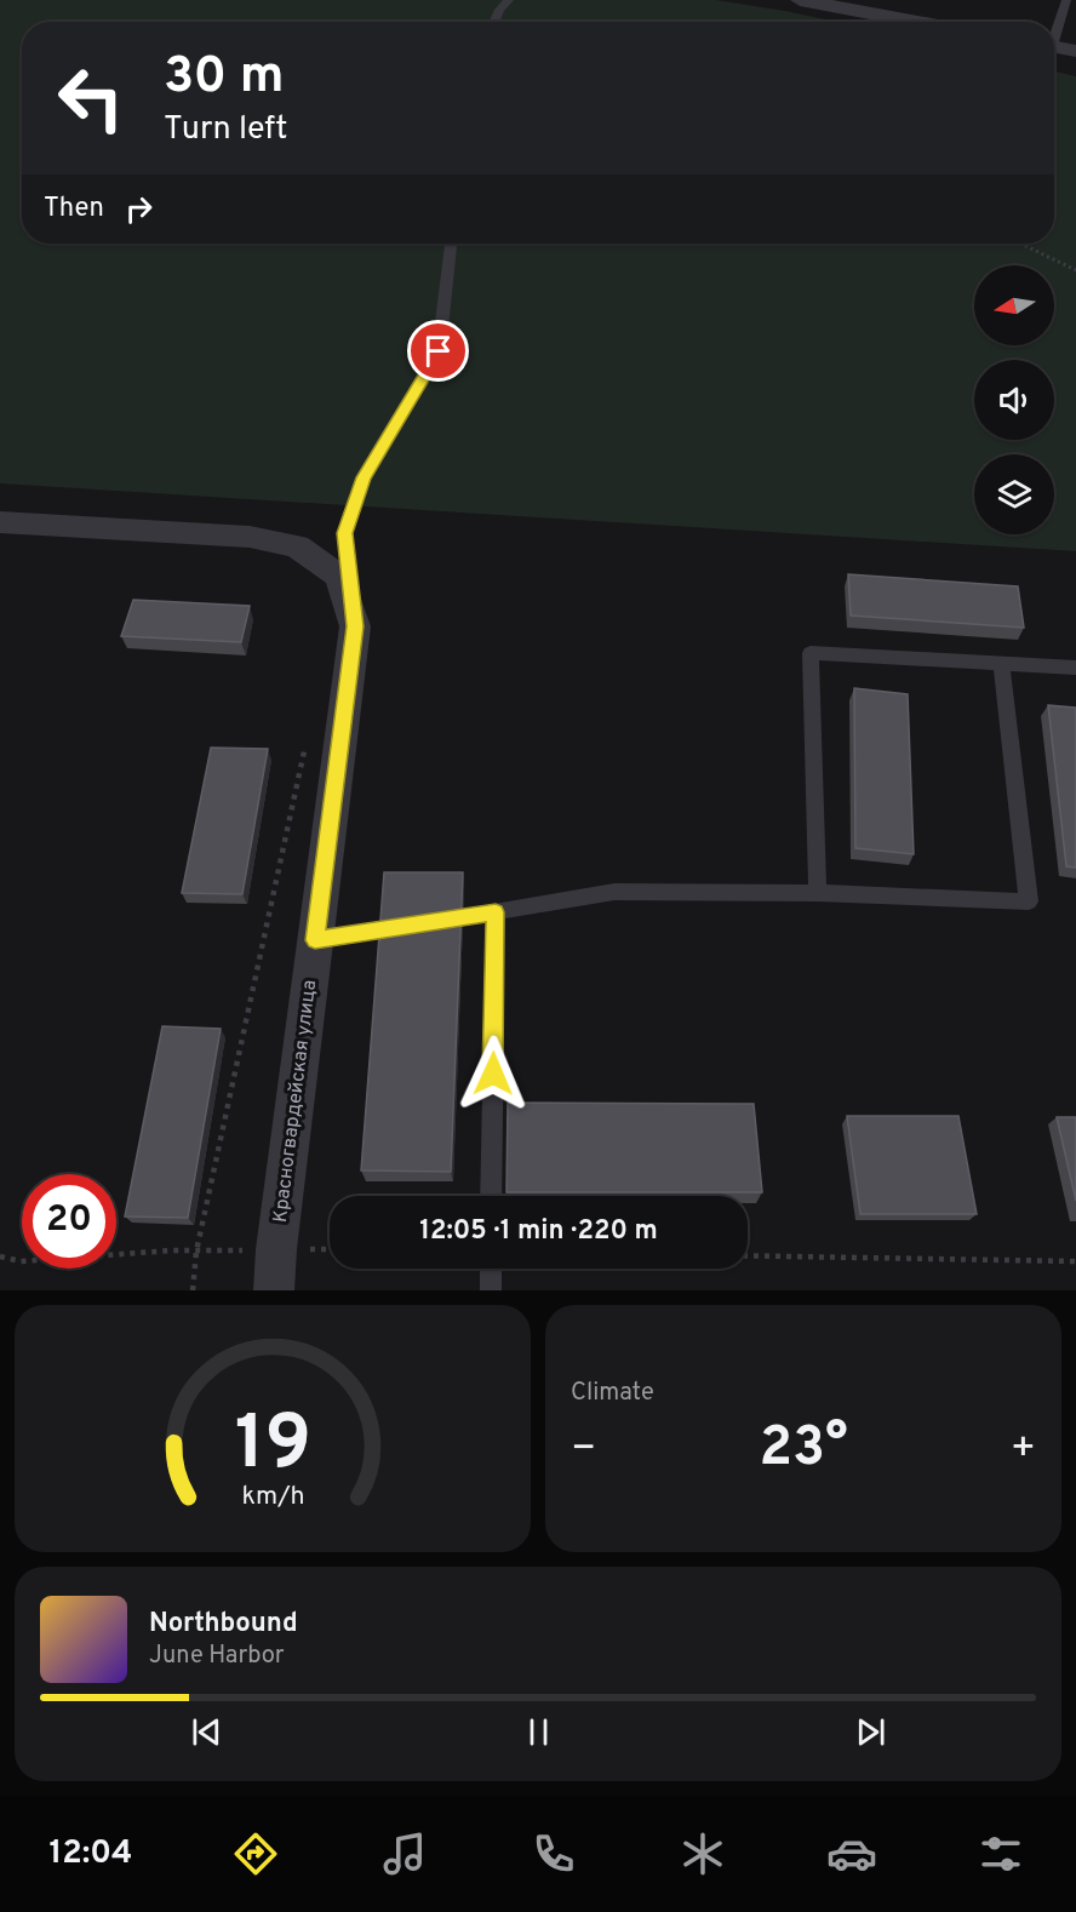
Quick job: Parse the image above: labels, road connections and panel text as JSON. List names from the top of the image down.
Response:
{
  "streets": {
    "street": ["Красногвардейская улица"]
  },
  "north": "left",
  "page": {
    "turn": ["30 m", "Turn left"],
    "then": "Then",
    "limit": "20",
    "trip": "12:05 · 1 min · 220 m",
    "tile": "Climate",
    "heat": ["−", "23°", "+"],
    "song": ["Northbound", "June Harbor"],
    "tabs": "12:04",
    "gauge": ["19", "km/h"]
  }
}
